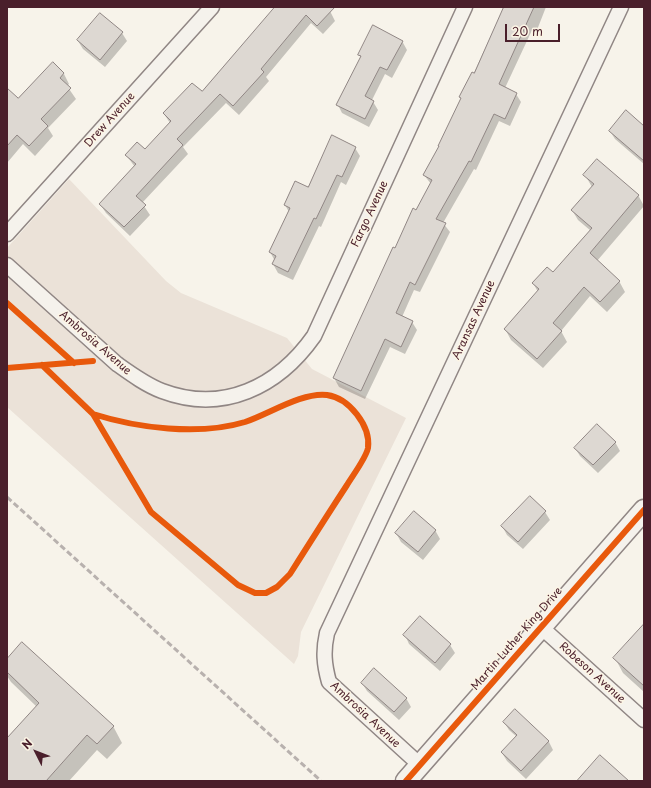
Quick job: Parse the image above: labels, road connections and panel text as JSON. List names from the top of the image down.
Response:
{
  "streets": {
    "main road": ["Martin Luther King Drive"],
    "street": [
      "Drew Avenue",
      "Fargo Avenue",
      "Aransas Avenue",
      "Ambrosia Avenue",
      "Robeson Avenue"
    ]
  },
  "crossings": [
    ["Fargo Avenue", "Ambrosia Avenue"],
    ["Aransas Avenue", "Ambrosia Avenue"],
    ["Ambrosia Avenue", "Martin Luther King Drive"],
    ["Martin Luther King Drive", "Robeson Avenue"]
  ],
  "scale_bar": "20 m",
  "north": "top left"
}
